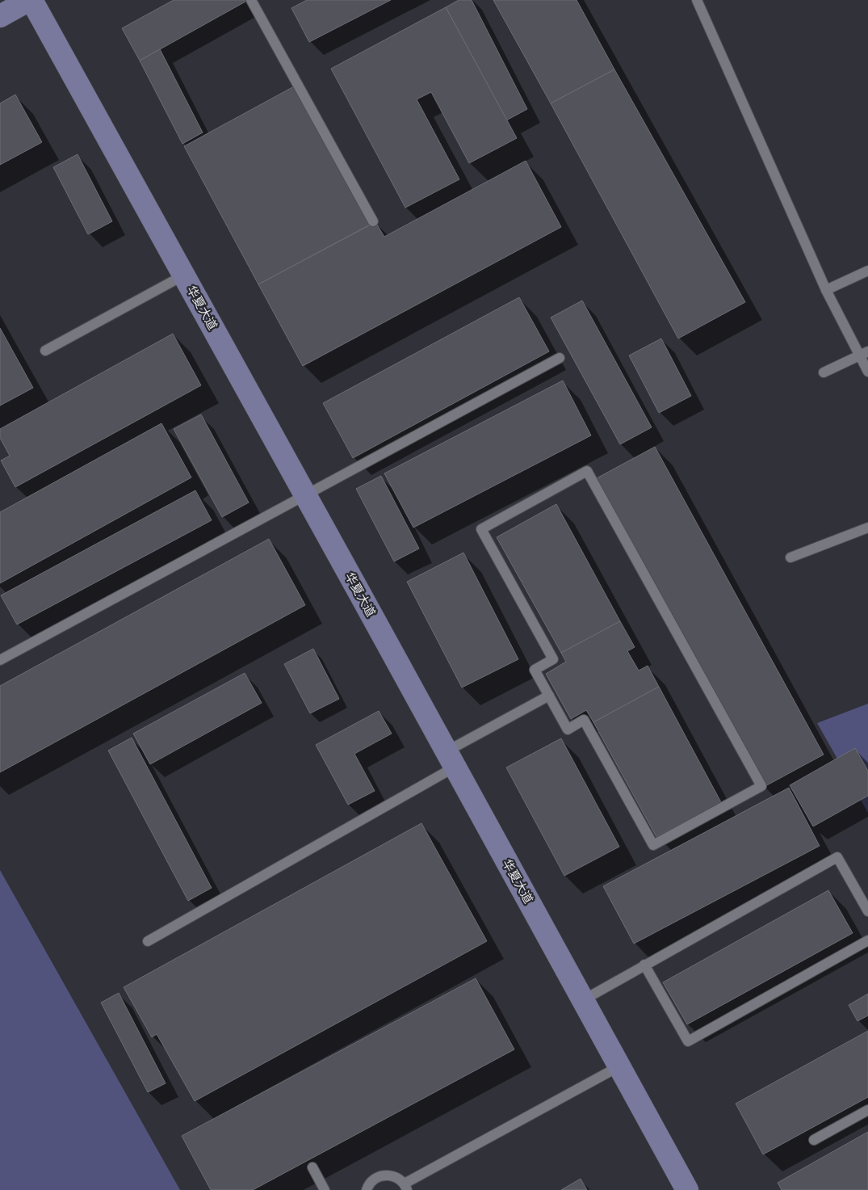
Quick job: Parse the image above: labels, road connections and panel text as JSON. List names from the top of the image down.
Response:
{
  "streets": {
    "street": ["华夏大道"]
  }
}
